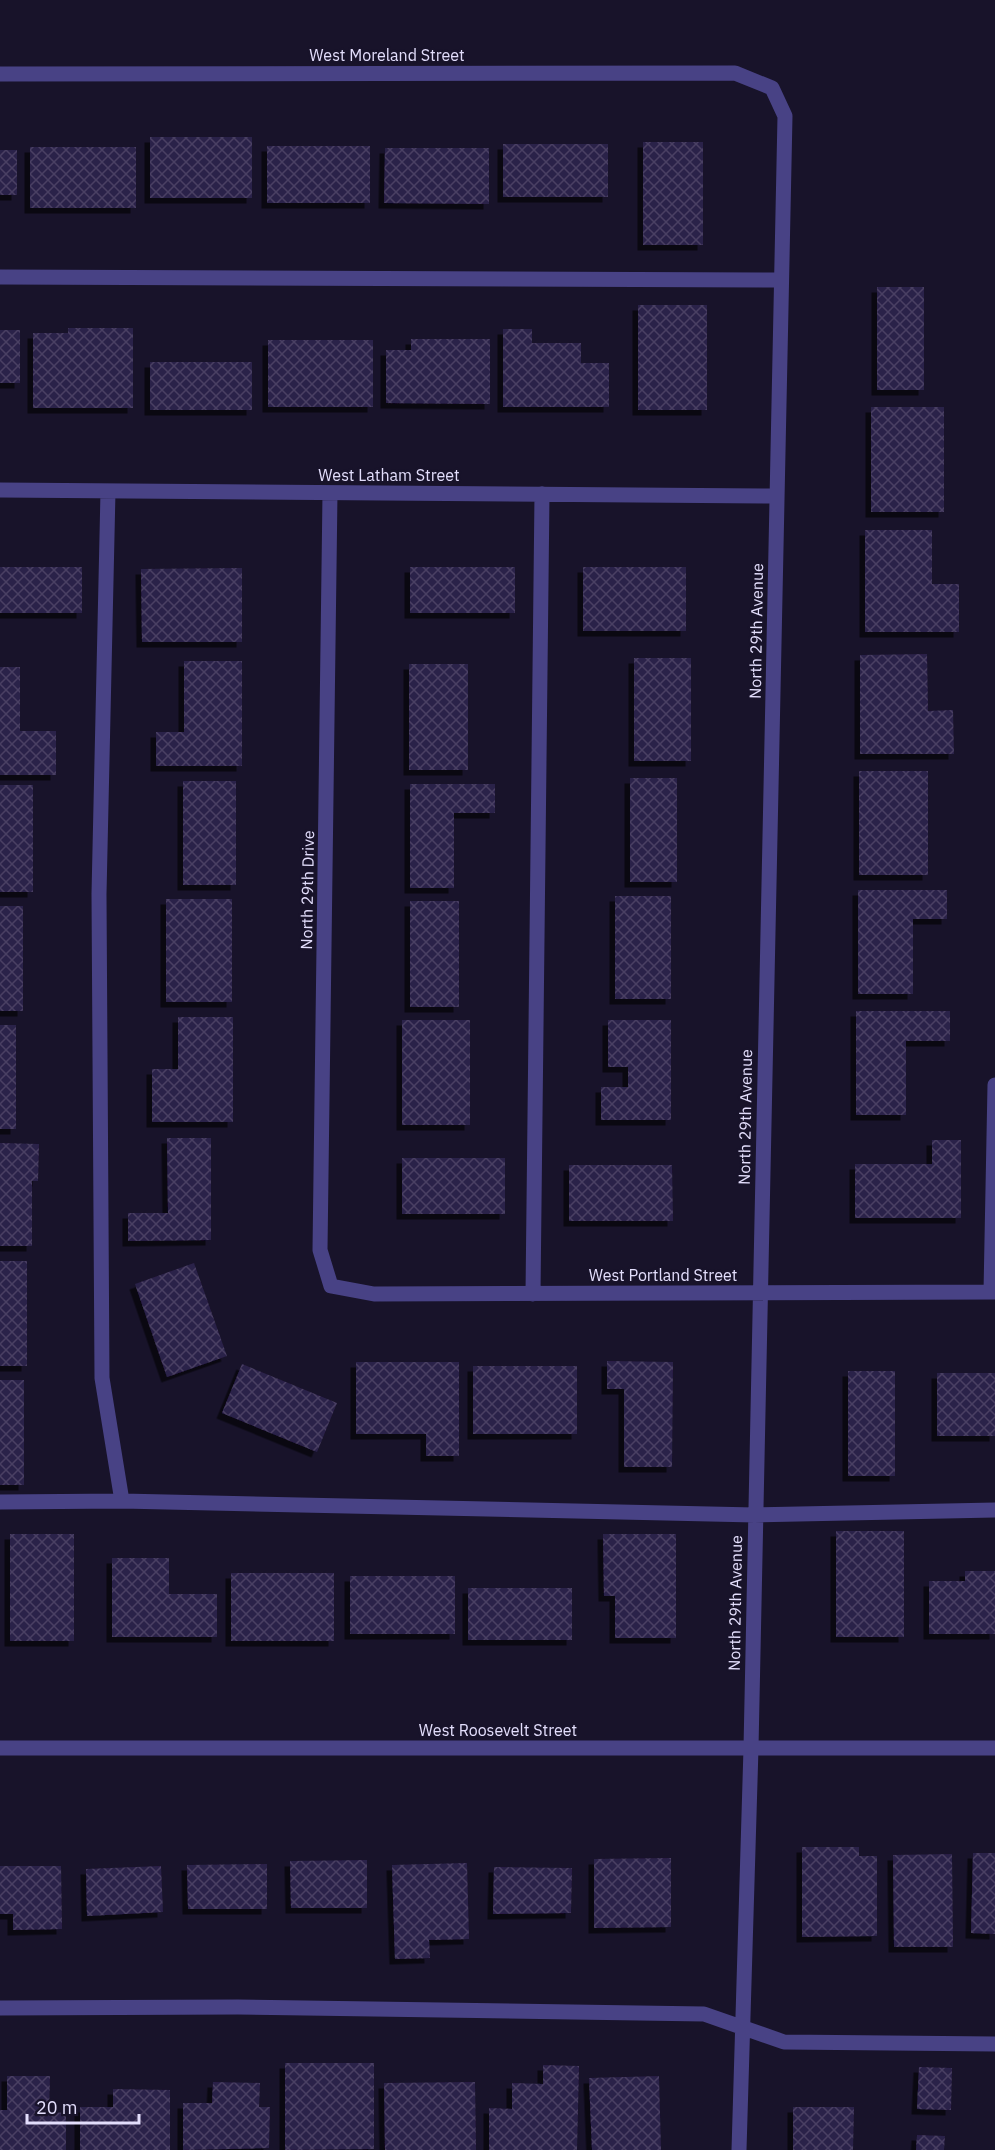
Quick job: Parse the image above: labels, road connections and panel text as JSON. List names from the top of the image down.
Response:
{
  "streets": {
    "street": [
      "West Moreland Street",
      "West Latham Street",
      "North 29th Avenue",
      "North 29th Drive",
      "West Portland Street",
      "West Roosevelt Street"
    ]
  },
  "crossings": [
    ["West Moreland Street", "North 29th Avenue"],
    ["West Latham Street", "North 29th Avenue"],
    ["West Latham Street", "North 29th Drive"],
    ["North 29th Avenue", "West Portland Street"],
    ["North 29th Avenue", "West Roosevelt Street"],
    ["North 29th Drive", "West Portland Street"]
  ],
  "scale_bar": "20 m"
}
